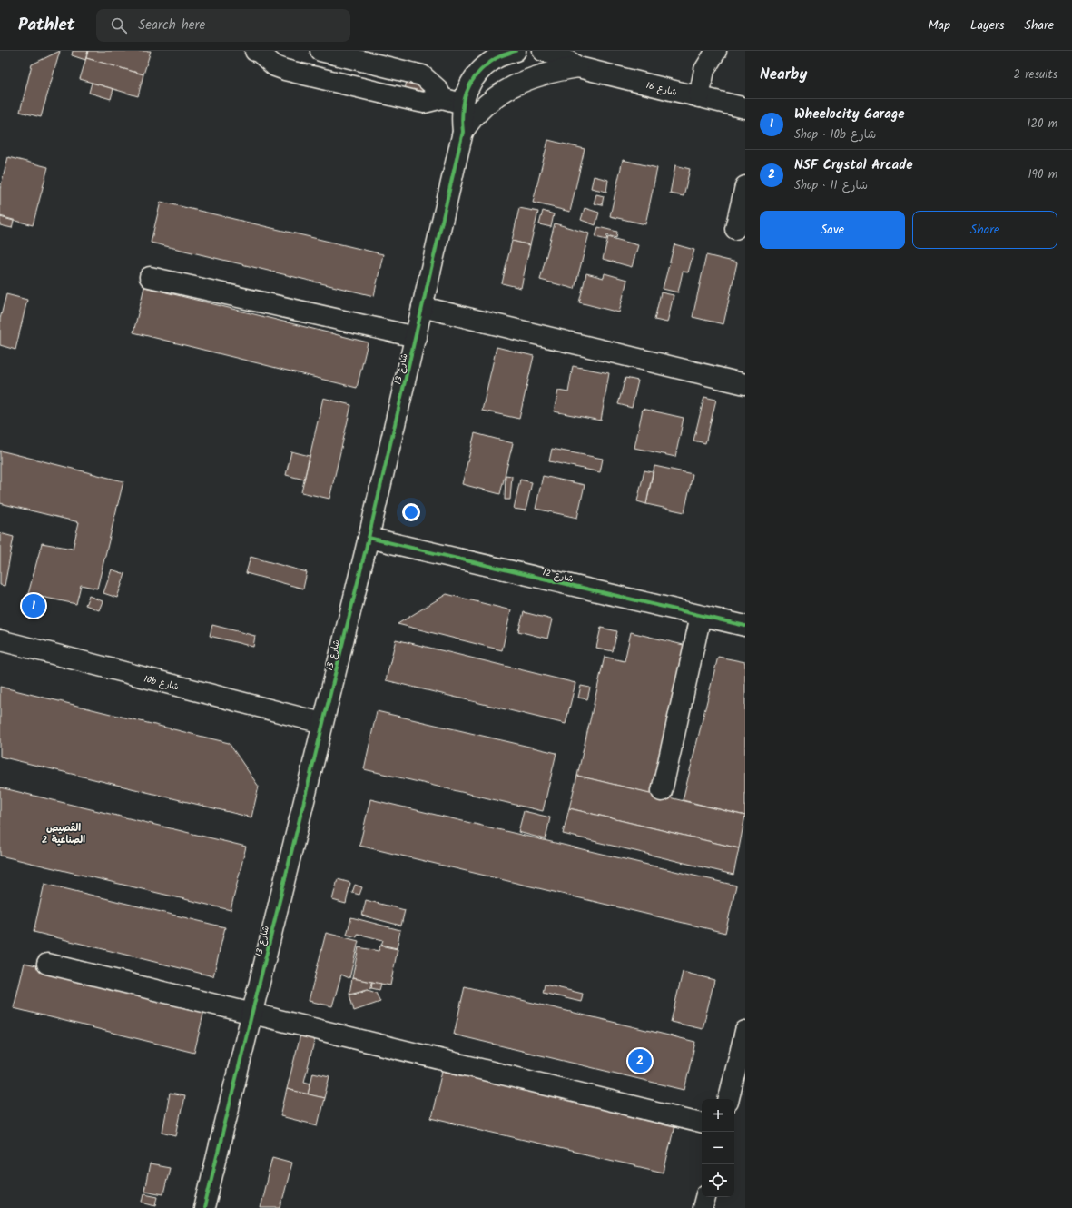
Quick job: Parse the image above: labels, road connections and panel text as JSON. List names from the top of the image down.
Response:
{
  "streets": {
    "street": [
      "شارع 16",
      "شارع 13",
      "شارع 12",
      "10b شارع"
    ]
  },
  "crossings": [
    ["شارع 16", "شارع 13"],
    ["شارع 13", "شارع 12"],
    ["شارع 13", "10b شارع"]
  ],
  "districts": ["القصيص الصناعية 2"],
  "page": {
    "header": "Pathlet",
    "search": "Search here",
    "nav": ["Map", "Layers", "Share"],
    "heading": ["Nearby", "2 results"],
    "list": [
      {
        "mark": "1",
        "name": "Wheelocity Garage",
        "note": "Shop · 10b شارع",
        "value": "120 m"
      },
      {
        "mark": "2",
        "name": "NSF Crystal Arcade",
        "note": "Shop · شارع 11",
        "value": "190 m"
      }
    ],
    "buttons": ["Save", "Share"],
    "pins": ["1", "2"],
    "map_buttons": ["+", "−"]
  }
}
